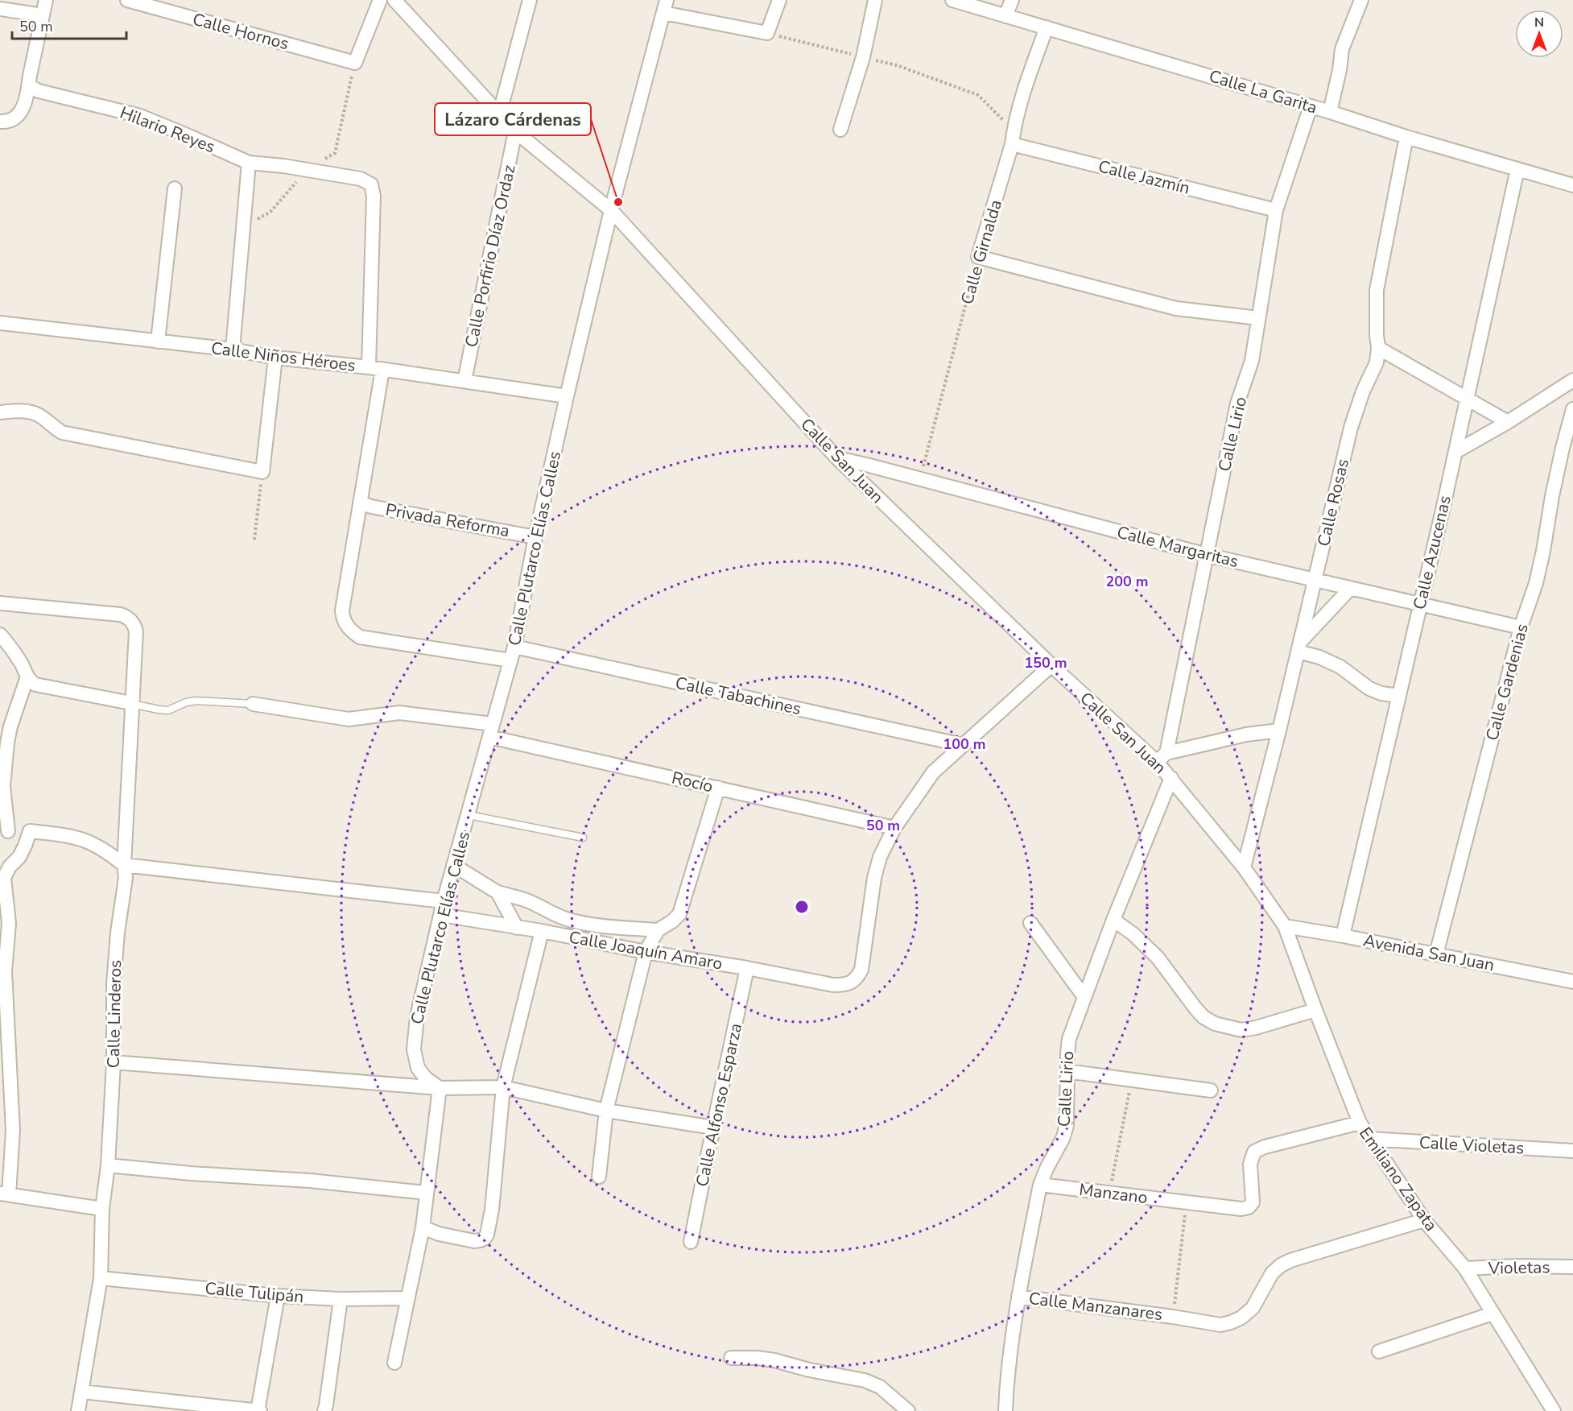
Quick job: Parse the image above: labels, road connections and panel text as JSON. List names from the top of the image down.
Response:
{
  "streets": {
    "street": [
      "Calle Hornos",
      "Calle La Garita",
      "Hilario Reyes",
      "Calle Jazmín",
      "Calle Girnalda",
      "Calle Porfirio Díaz Ordaz",
      "Calle Niños Héroes",
      "Calle Lirio",
      "Calle San Juan",
      "Calle Rosas",
      "Privada Reforma",
      "Calle Margaritas",
      "Calle Plutarco Elías Calles",
      "Calle Azucenas",
      "Calle Gardenias",
      "Calle Tabachines",
      "Rocío",
      "Calle Joaquín Amaro",
      "Avenida San Juan",
      "Calle Linderos",
      "Calle Alfonso Esparza",
      "Calle Violetas",
      "Emiliano Zapata",
      "Manzano",
      "Violetas",
      "Calle Tulipán",
      "Calle Manzanares"
    ]
  },
  "crossings": [
    ["Calle La Garita", "Calle Girnalda"],
    ["Calle La Garita", "Calle Lirio"],
    ["Calle La Garita", "Calle Rosas"],
    ["Calle La Garita", "Calle Azucenas"],
    ["Hilario Reyes", "Calle Niños Héroes"],
    ["Calle Jazmín", "Calle Girnalda"],
    ["Calle Jazmín", "Calle Lirio"],
    ["Calle Girnalda", "Calle Margaritas"],
    ["Calle Porfirio Díaz Ordaz", "Calle Niños Héroes"],
    ["Calle Porfirio Díaz Ordaz", "Calle San Juan"],
    ["Calle Niños Héroes", "Calle Plutarco Elías Calles"],
    ["Calle Lirio", "Calle San Juan"],
    ["Calle Lirio", "Calle Margaritas"],
    ["Calle Lirio", "Manzano"],
    ["Calle Lirio", "Calle Manzanares"],
    ["Calle San Juan", "Calle Rosas"],
    ["Calle San Juan", "Calle Margaritas"],
    ["Calle San Juan", "Calle Plutarco Elías Calles"],
    ["Calle San Juan", "Avenida San Juan"],
    ["Calle San Juan", "Emiliano Zapata"],
    ["Calle Rosas", "Calle Margaritas"],
    ["Privada Reforma", "Calle Plutarco Elías Calles"],
    ["Privada Reforma", "Calle Tabachines"],
    ["Calle Margaritas", "Calle Azucenas"],
    ["Calle Margaritas", "Calle Gardenias"],
    ["Calle Plutarco Elías Calles", "Calle Tabachines"],
    ["Calle Plutarco Elías Calles", "Rocío"],
    ["Calle Plutarco Elías Calles", "Calle Joaquín Amaro"],
    ["Calle Azucenas", "Avenida San Juan"],
    ["Calle Gardenias", "Avenida San Juan"],
    ["Rocío", "Calle Joaquín Amaro"],
    ["Calle Joaquín Amaro", "Calle Alfonso Esparza"],
    ["Avenida San Juan", "Emiliano Zapata"],
    ["Calle Linderos", "Calle Tulipán"],
    ["Calle Violetas", "Emiliano Zapata"],
    ["Emiliano Zapata", "Manzano"],
    ["Emiliano Zapata", "Violetas"],
    ["Emiliano Zapata", "Calle Manzanares"]
  ],
  "places": ["Lázaro Cárdenas"],
  "scale_bar": "50 m",
  "north": "top",
  "rings": [
    "200 m",
    "150 m",
    "100 m",
    "50 m"
  ]
}
